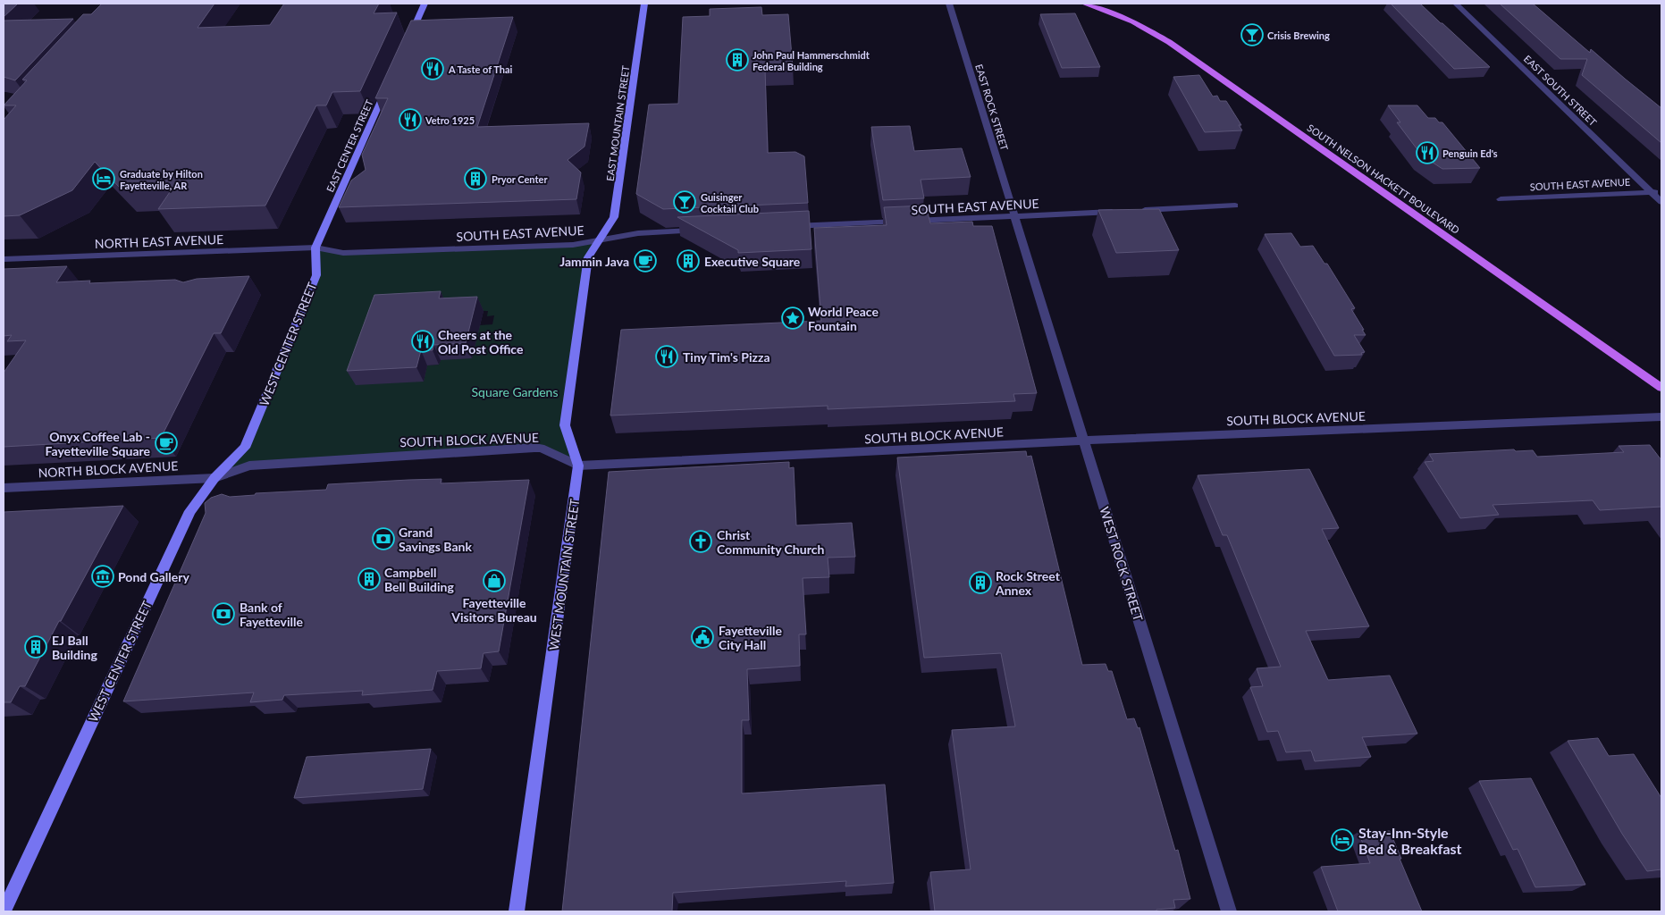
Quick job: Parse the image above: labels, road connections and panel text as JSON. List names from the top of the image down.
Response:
{
  "streets": {
    "main road": ["SOUTH NELSON HACKETT BOULEVARD"],
    "street": [
      "EAST SOUTH STREET",
      "EAST ROCK STREET",
      "EAST MOUNTAIN STREET",
      "EAST CENTER STREET",
      "SOUTH EAST AVENUE",
      "NORTH EAST AVENUE",
      "WEST CENTER STREET",
      "SOUTH BLOCK AVENUE",
      "NORTH BLOCK AVENUE",
      "WEST ROCK STREET",
      "WEST MOUNTAIN STREET"
    ]
  },
  "crossings": [
    ["EAST SOUTH STREET", "SOUTH EAST AVENUE"],
    ["EAST ROCK STREET", "SOUTH EAST AVENUE"],
    ["EAST ROCK STREET", "WEST ROCK STREET"],
    ["EAST MOUNTAIN STREET", "SOUTH EAST AVENUE"],
    ["EAST MOUNTAIN STREET", "WEST MOUNTAIN STREET"],
    ["EAST CENTER STREET", "SOUTH EAST AVENUE"],
    ["EAST CENTER STREET", "NORTH EAST AVENUE"],
    ["EAST CENTER STREET", "WEST CENTER STREET"],
    ["SOUTH EAST AVENUE", "NORTH EAST AVENUE"],
    ["SOUTH EAST AVENUE", "WEST CENTER STREET"],
    ["SOUTH EAST AVENUE", "WEST ROCK STREET"],
    ["SOUTH EAST AVENUE", "WEST MOUNTAIN STREET"],
    ["NORTH EAST AVENUE", "WEST CENTER STREET"],
    ["WEST CENTER STREET", "SOUTH BLOCK AVENUE"],
    ["WEST CENTER STREET", "NORTH BLOCK AVENUE"],
    ["SOUTH BLOCK AVENUE", "NORTH BLOCK AVENUE"],
    ["SOUTH BLOCK AVENUE", "WEST ROCK STREET"],
    ["SOUTH BLOCK AVENUE", "WEST MOUNTAIN STREET"]
  ],
  "parks": ["Square Gardens"],
  "places": {
    "bar": ["Crisis Brewing", "Guisinger Cocktail Club"],
    "building": [
      "John Paul Hammerschmidt Federal Building",
      "Pryor Center",
      "Executive Square",
      "Campbell Bell Building",
      "Rock Street Annex",
      "EJ Ball Building"
    ],
    "restaurant": [
      "A Taste of Thai",
      "Vetro 1925",
      "Penguin Ed's",
      "Cheers at the Old Post Office",
      "Tiny Tim's Pizza"
    ],
    "hotel": ["Graduate by Hilton Fayetteville, AR", "Stay-Inn-Style Bed & Breakfast"],
    "cafe": ["Jammin Java", "Onyx Coffee Lab - Fayetteville Square"],
    "place": ["World Peace Fountain"],
    "bank": ["Grand Savings Bank", "Bank of Fayetteville"],
    "church": ["Christ Community Church"],
    "museum": ["Pond Gallery"],
    "shop": ["Fayetteville Visitors Bureau"],
    "public building": ["Fayetteville City Hall"]
  }
}
